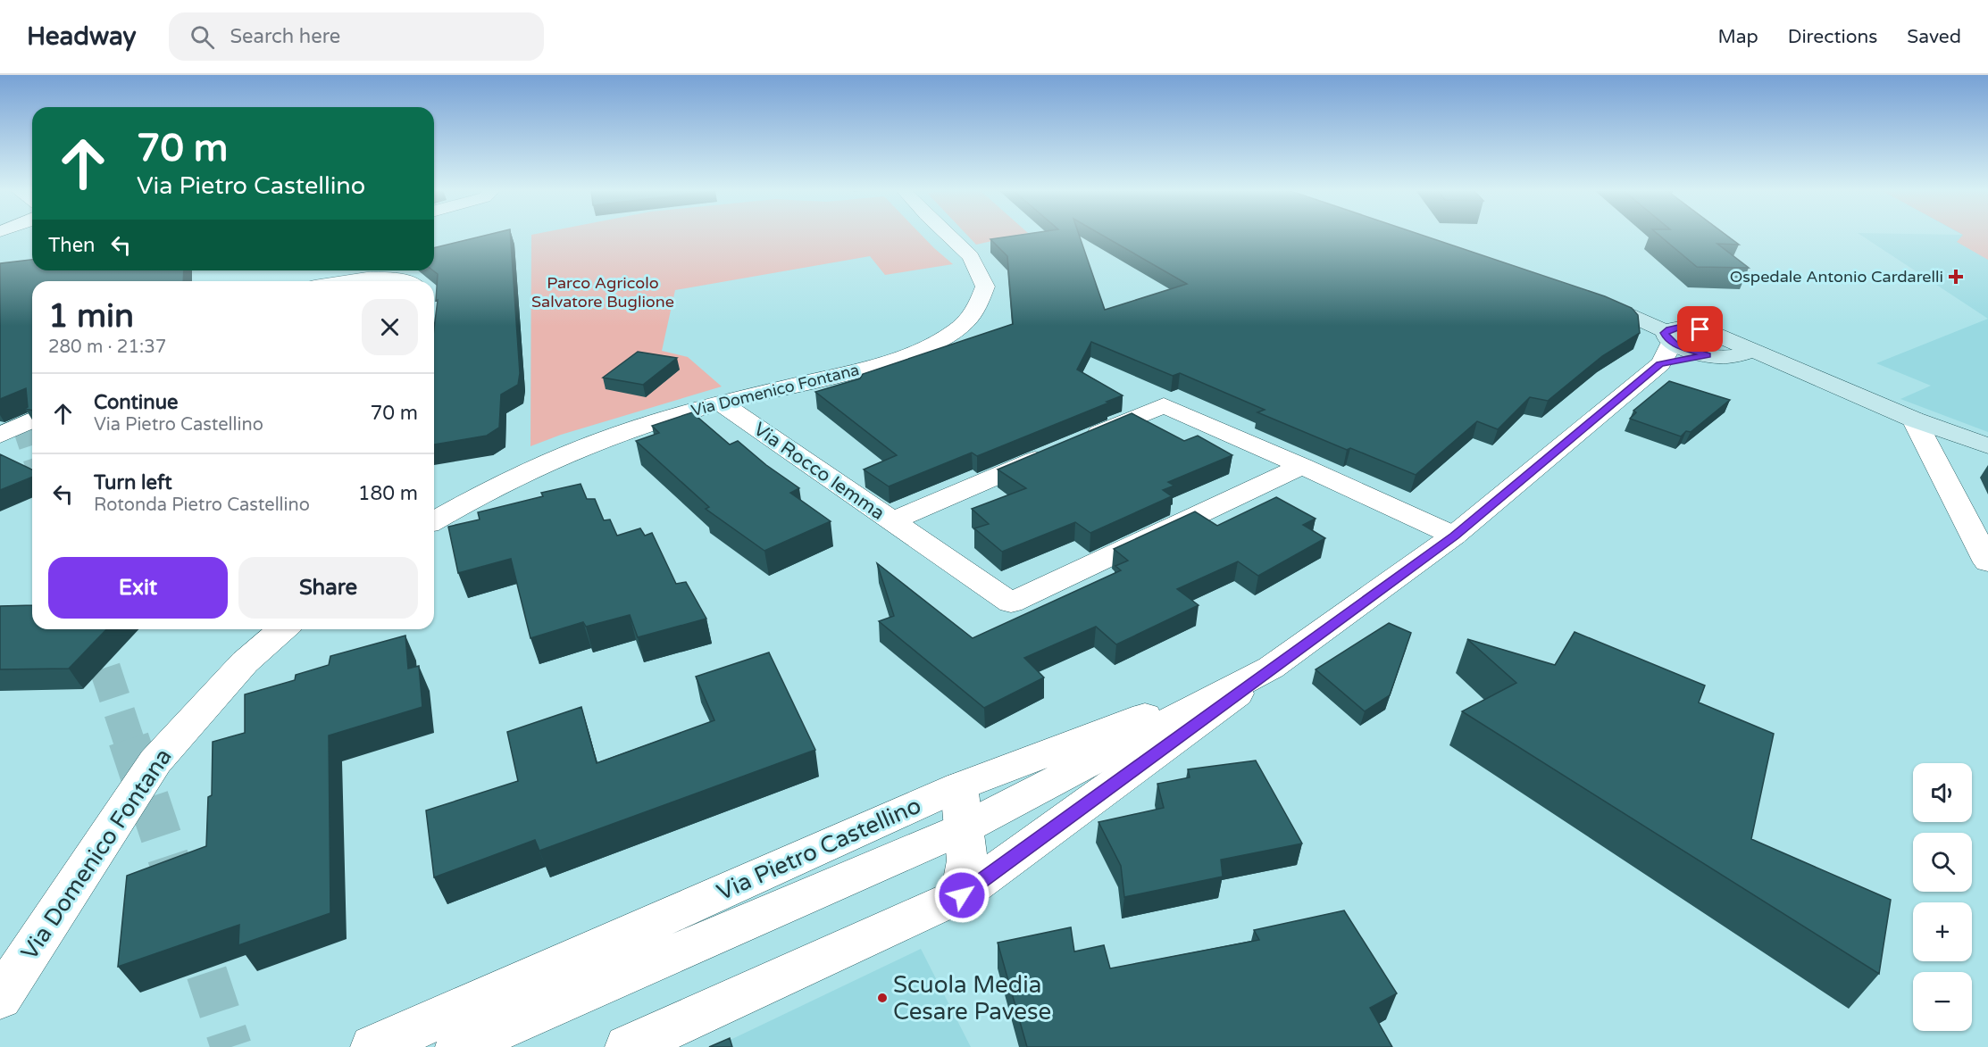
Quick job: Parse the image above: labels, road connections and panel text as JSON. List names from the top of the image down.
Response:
{
  "streets": {
    "street": ["Via Domenico Fontana", "Via Rocco Iemma", "Via Pietro Castellino"]
  },
  "crossings": [
    ["Via Domenico Fontana", "Via Rocco Iemma"],
    ["Via Rocco Iemma", "Via Pietro Castellino"]
  ],
  "parks": ["Parco Agricolo Salvatore Buglione"],
  "places": {
    "health": ["Ospedale Antonio Cardarelli"],
    "other": ["Scuola Media Cesare Pavese"]
  },
  "page": {
    "header": "Headway",
    "search": "Search here",
    "nav": ["Map", "Directions", "Saved"],
    "turn": ["70 m", "Via Pietro Castellino"],
    "then": "Then",
    "heading": ["1 min", "280 m · 21:37"],
    "list": [
      {
        "name": "Continue",
        "note": "Via Pietro Castellino",
        "value": "70 m"
      },
      {
        "name": "Turn left",
        "note": "Rotonda Pietro Castellino",
        "value": "180 m"
      }
    ],
    "buttons": ["Exit", "Share"],
    "map_buttons": ["+", "−"]
  }
}
